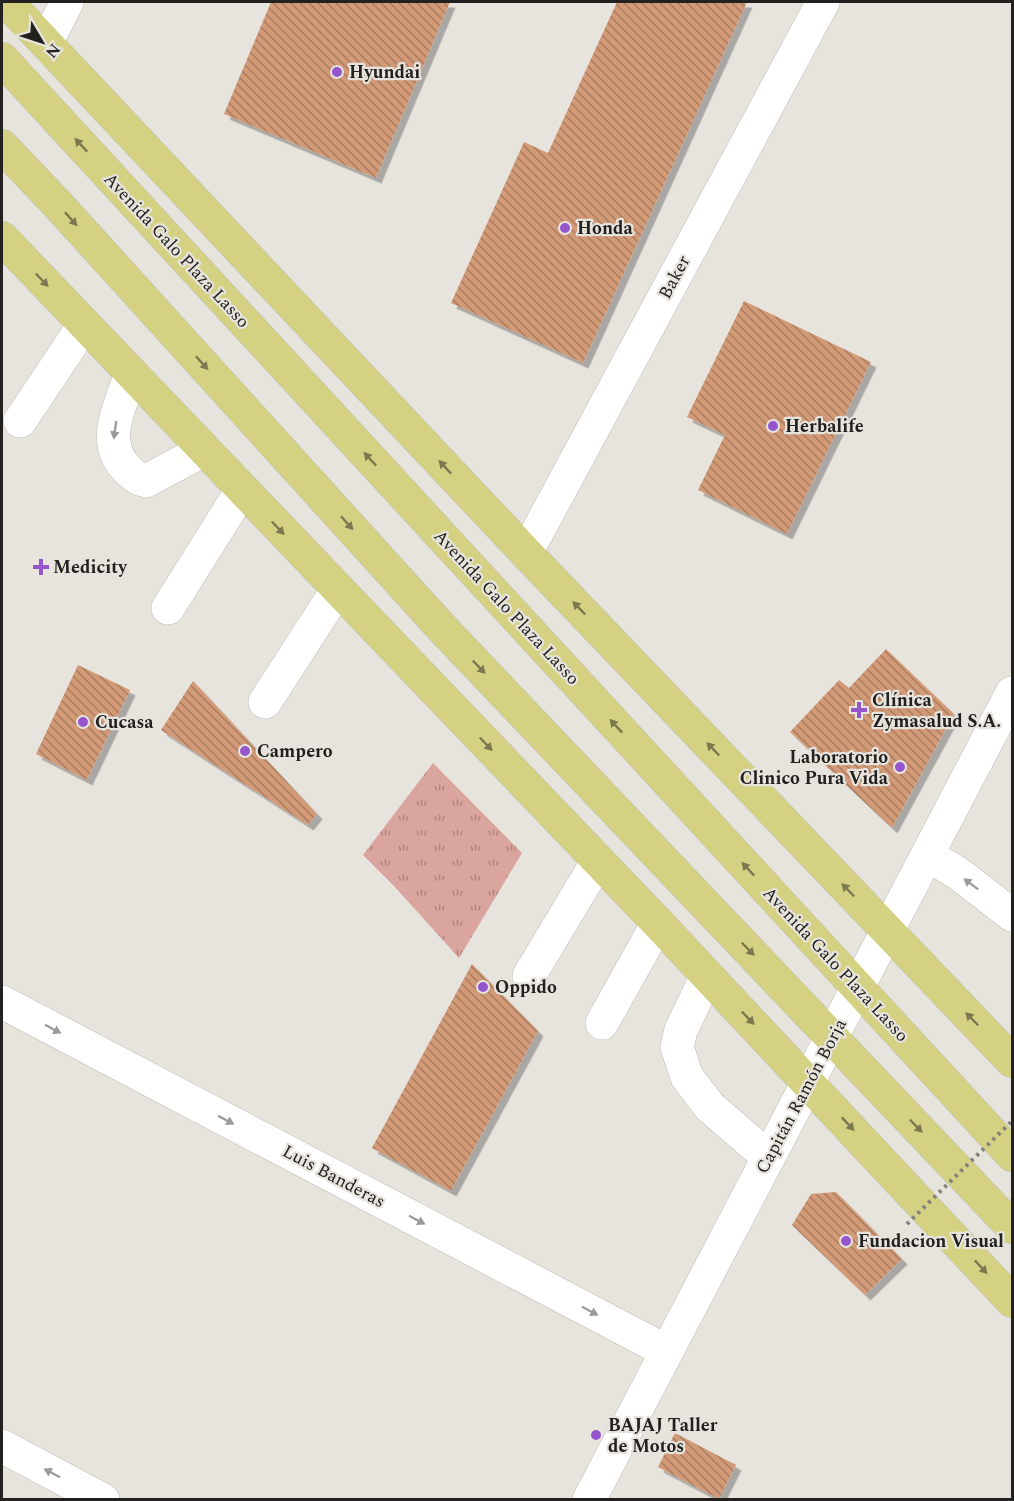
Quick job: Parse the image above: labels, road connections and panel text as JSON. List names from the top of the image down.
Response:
{
  "streets": {
    "main road": ["Avenida Galo Plaza Lasso"],
    "street": ["Baker", "Capitán Ramón Borja", "Luis Banderas"]
  },
  "crossings": [
    ["Avenida Galo Plaza Lasso", "Capitán Ramón Borja"],
    ["Capitán Ramón Borja", "Luis Banderas"]
  ],
  "one_way": ["Luis Banderas"],
  "places": {
    "other": [
      "Hyundai",
      "Honda",
      "Herbalife",
      "Cucasa",
      "Campero",
      "Laboratorio Clinico Pura Vida",
      "Oppido",
      "Fundacion Visual",
      "BAJAJ Taller de Motos"
    ],
    "health": ["Medicity", "Clínica Zymasalud S.A."]
  },
  "north": "bottom right"
}
